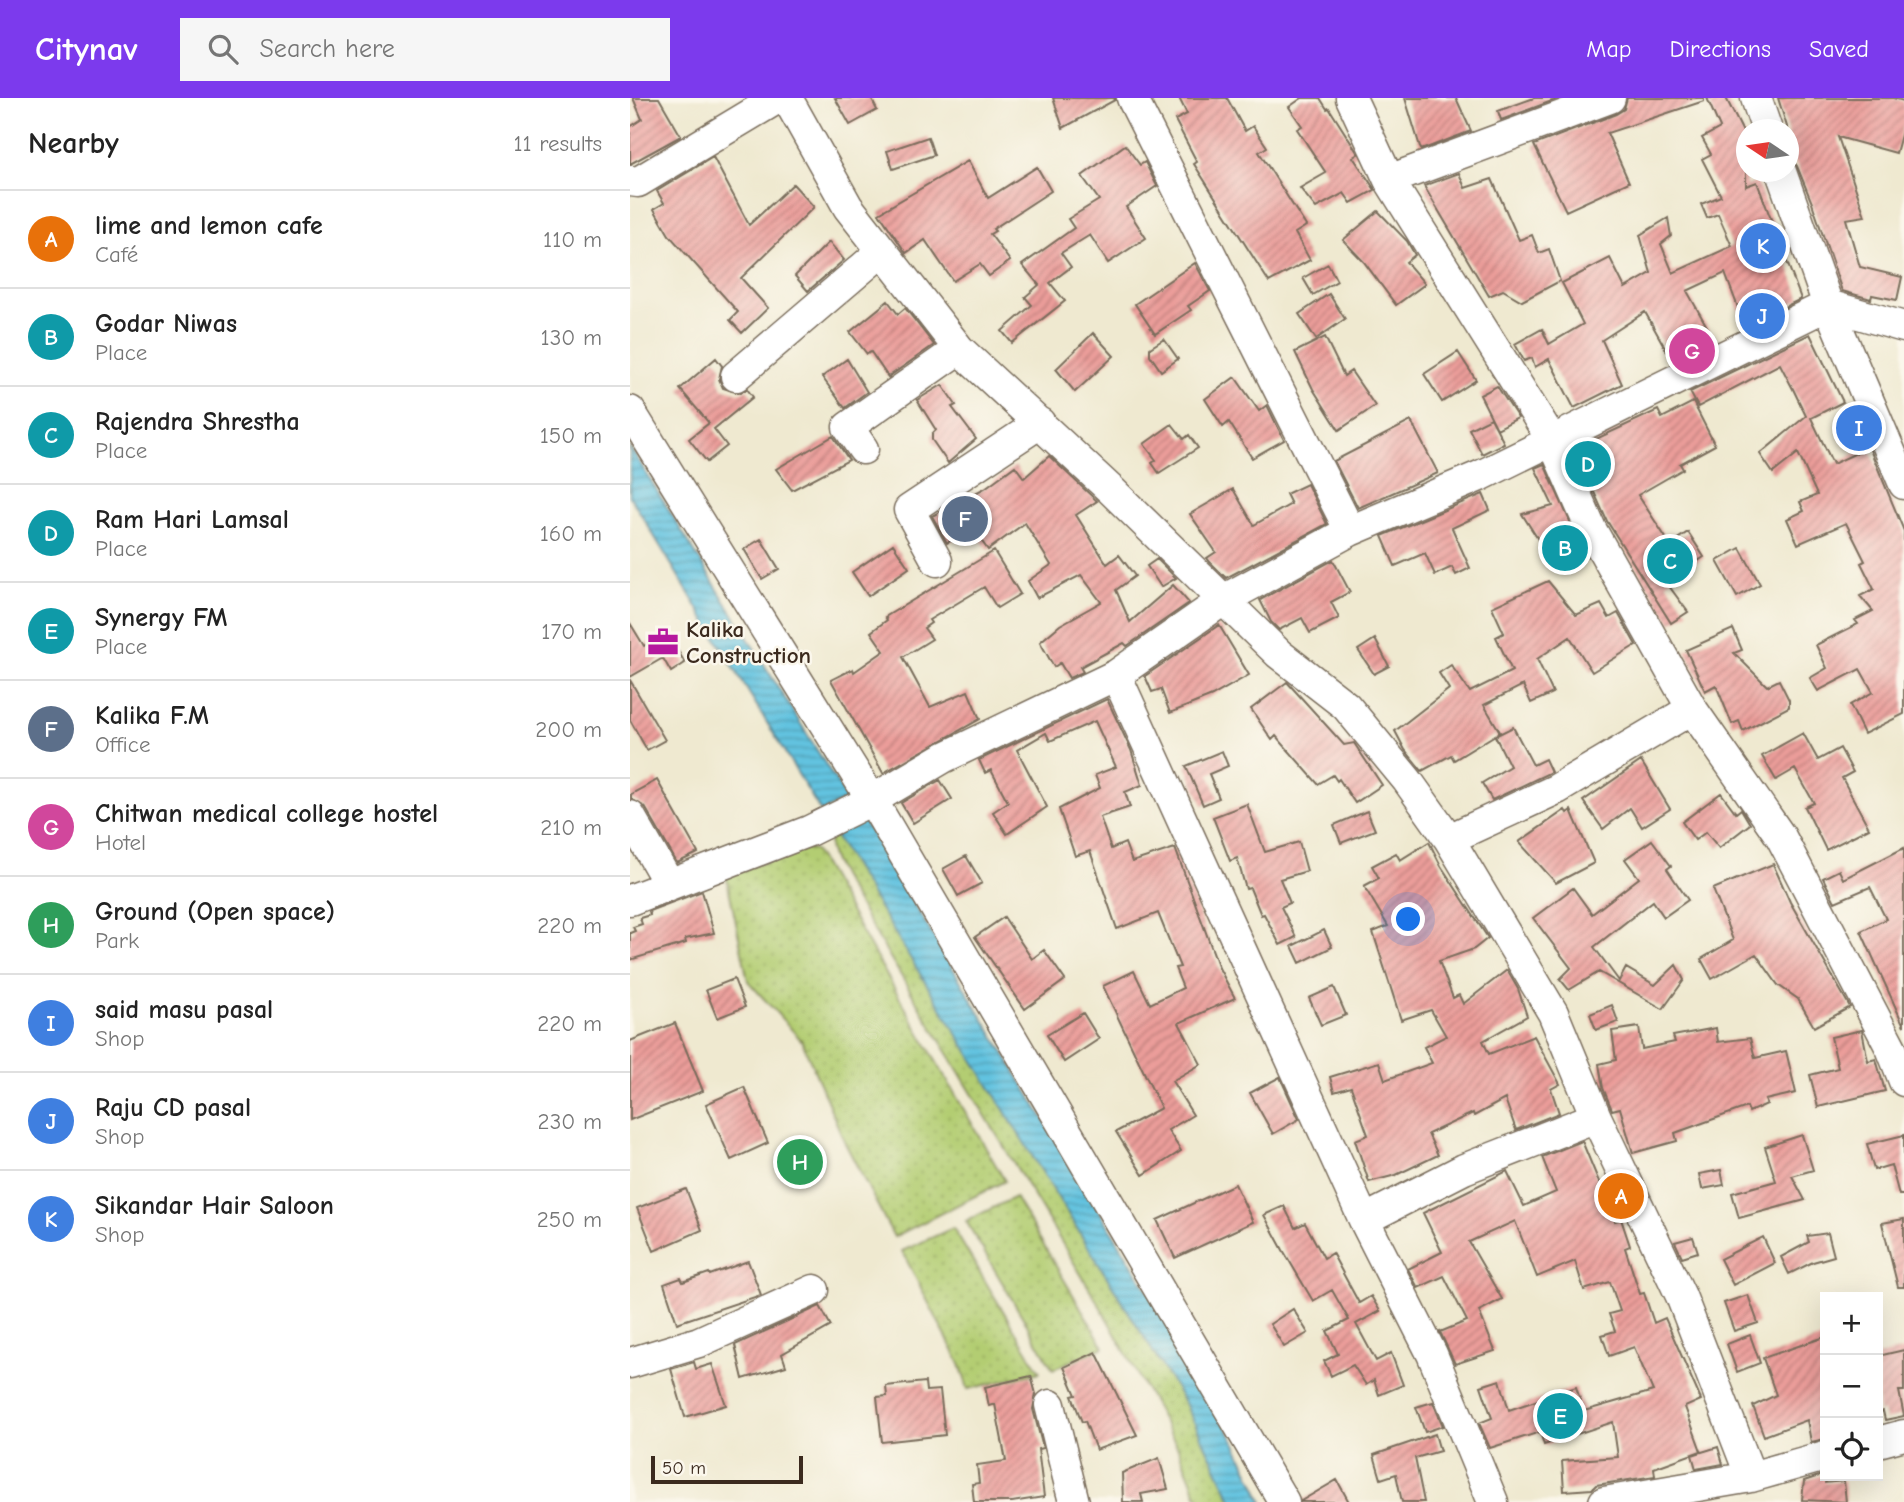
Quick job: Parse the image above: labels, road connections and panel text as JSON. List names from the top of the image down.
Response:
{
  "places": {
    "office": ["Kalika Construction"]
  },
  "scale_bar": "50 m",
  "north": "left",
  "page": {
    "header": "Citynav",
    "search": "Search here",
    "nav": ["Map", "Directions", "Saved"],
    "heading": ["Nearby", "11 results"],
    "list": [
      {
        "mark": "A",
        "name": "lime and lemon cafe",
        "note": "Café",
        "value": "110 m"
      },
      {
        "mark": "B",
        "name": "Godar Niwas",
        "note": "Place",
        "value": "130 m"
      },
      {
        "mark": "C",
        "name": "Rajendra Shrestha",
        "note": "Place",
        "value": "150 m"
      },
      {
        "mark": "D",
        "name": "Ram Hari Lamsal",
        "note": "Place",
        "value": "160 m"
      },
      {
        "mark": "E",
        "name": "Synergy FM",
        "note": "Place",
        "value": "170 m"
      },
      {
        "mark": "F",
        "name": "Kalika F.M",
        "note": "Office",
        "value": "200 m"
      },
      {
        "mark": "G",
        "name": "Chitwan medical college hostel",
        "note": "Hotel",
        "value": "210 m"
      },
      {
        "mark": "H",
        "name": "Ground (Open space)",
        "note": "Park",
        "value": "220 m"
      },
      {
        "mark": "I",
        "name": "said masu pasal",
        "note": "Shop",
        "value": "220 m"
      },
      {
        "mark": "J",
        "name": "Raju CD pasal",
        "note": "Shop",
        "value": "230 m"
      },
      {
        "mark": "K",
        "name": "Sikandar Hair Saloon",
        "note": "Shop",
        "value": "250 m"
      }
    ],
    "pins": [
      "K",
      "J",
      "G",
      "I",
      "D",
      "F",
      "B",
      "C",
      "H",
      "A",
      "E"
    ],
    "map_buttons": ["+", "−"],
    "scale": "50 m"
  }
}
